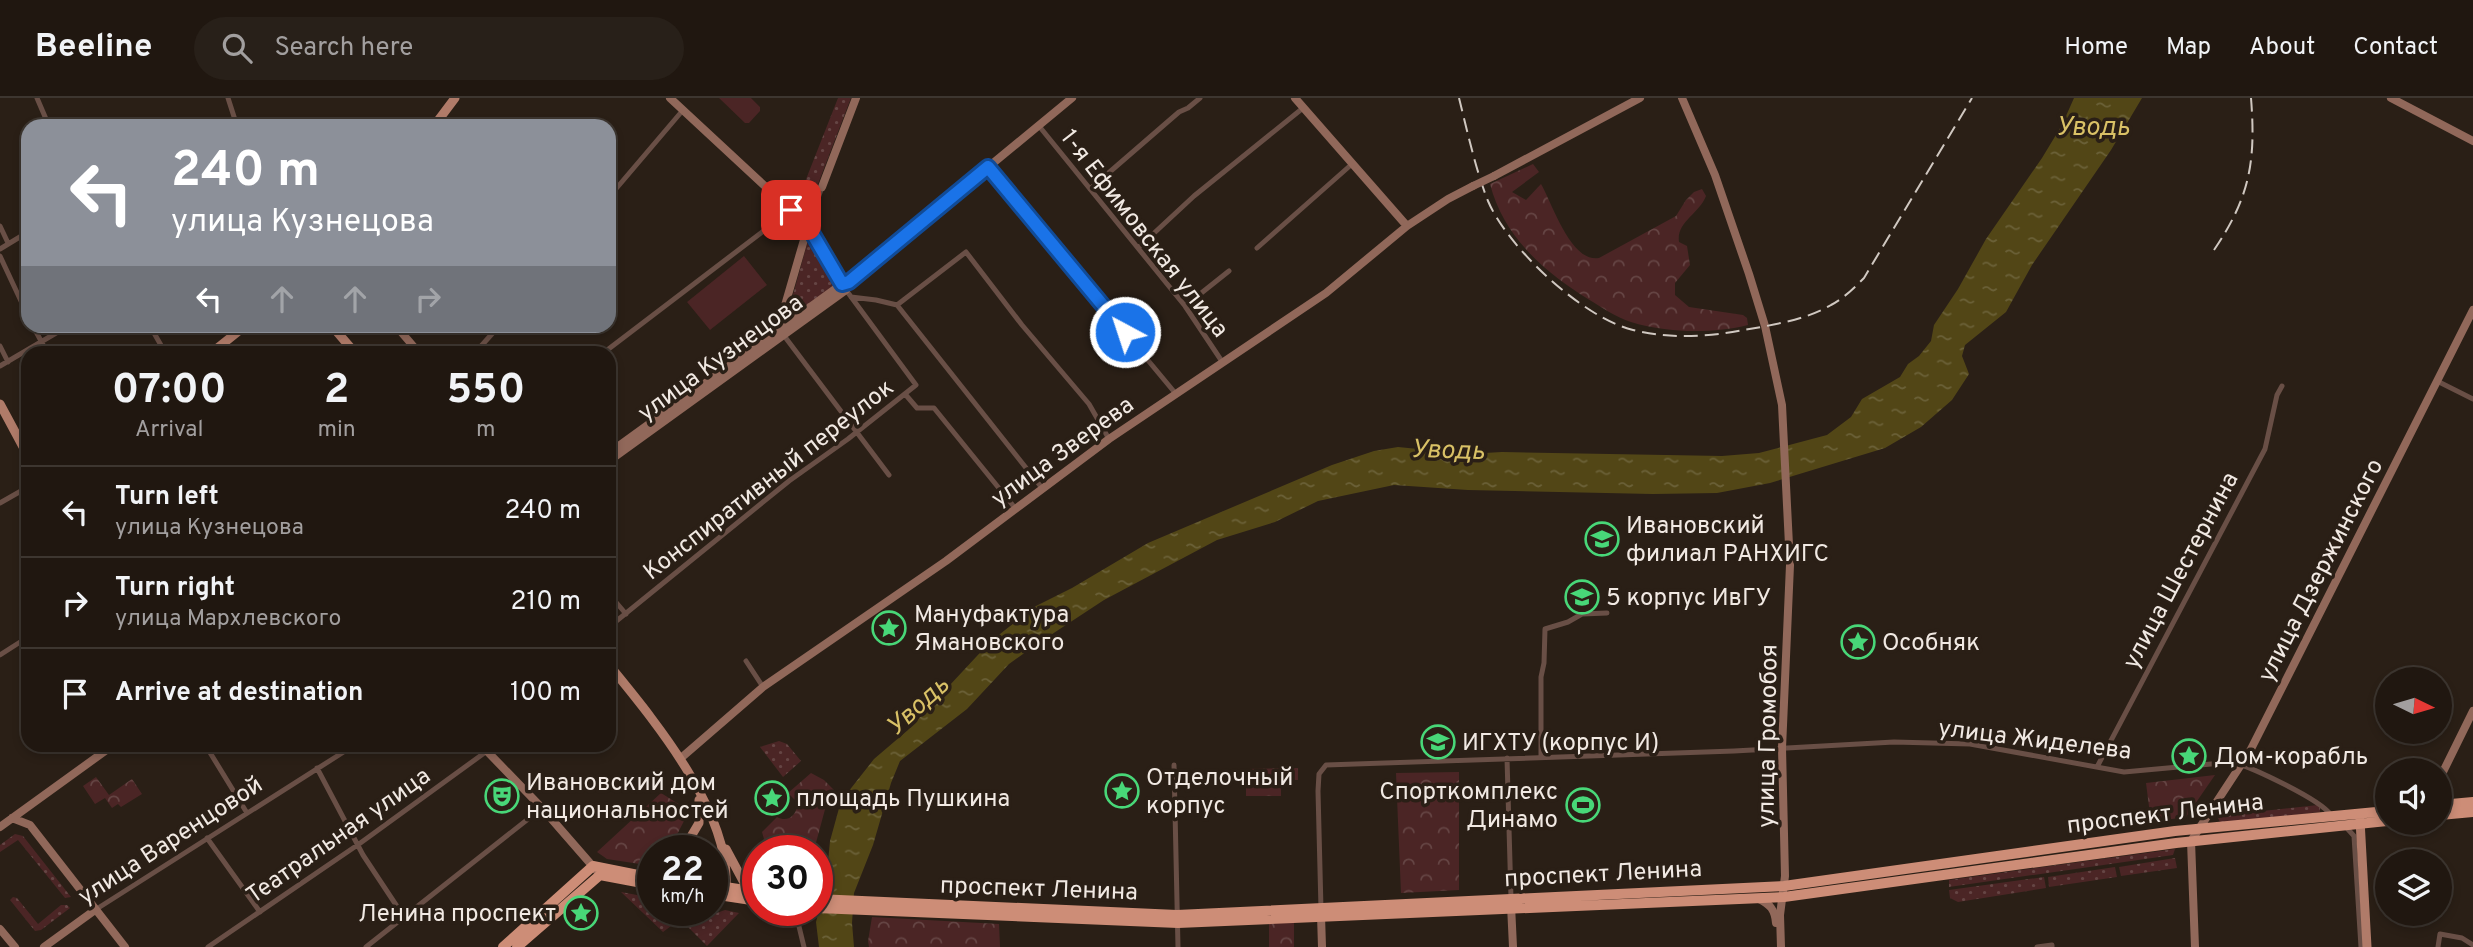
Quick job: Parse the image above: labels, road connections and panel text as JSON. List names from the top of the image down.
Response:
{
  "streets": {
    "highway": ["проспект Ленина"],
    "main road": [
      "улица Кузнецова",
      "улица Зверева",
      "улица Дзержинского",
      "улица Громобоя",
      "улица Варенцовой"
    ],
    "street": [
      "1-я Ефимовская улица",
      "Конспиративный переулок",
      "улица Шестернина",
      "улица Жиделева",
      "Театральная улица"
    ]
  },
  "crossings": [
    ["1-я Ефимовская улица", "улица Кузнецова"],
    ["1-я Ефимовская улица", "улица Зверева"],
    ["улица Кузнецова", "Конспиративный переулок"],
    ["улица Шестернина", "улица Жиделева"],
    ["улица Дзержинского", "улица Жиделева"],
    ["улица Дзержинского", "проспект Ленина"],
    ["улица Громобоя", "улица Жиделева"],
    ["улица Громобоя", "проспект Ленина"],
    ["улица Жиделева", "проспект Ленина"]
  ],
  "water": ["Уводь"],
  "places": {
    "school or university": ["Ивановский филиал РАНХИГС", "5 корпус ИвГУ", "ИГХТУ (корпус И)"],
    "place": [
      "Мануфактура Ямановского",
      "Особняк",
      "Дом-корабль",
      "Отделочный корпус",
      "площадь Пушкина",
      "Ленина проспект"
    ],
    "theatre": ["Ивановский дом национальностей"],
    "sports": ["Спорткомплекс Динамо"]
  },
  "north": "right",
  "page": {
    "header": "Beeline",
    "search": "Search here",
    "nav": [
      "Home",
      "Map",
      "About",
      "Contact"
    ],
    "turn": ["240 m", "улица Кузнецова"],
    "eta": [
      "07:00",
      "Arrival",
      "2",
      "min",
      "550",
      "m"
    ],
    "list": [
      {
        "name": "Turn left",
        "note": "улица Кузнецова",
        "value": "240 m"
      },
      {
        "name": "Turn right",
        "note": "улица Мархлевского",
        "value": "210 m"
      },
      {
        "name": "Arrive at destination",
        "value": "100 m"
      }
    ],
    "speed": "22 km/h",
    "limit": "30"
  }
}
